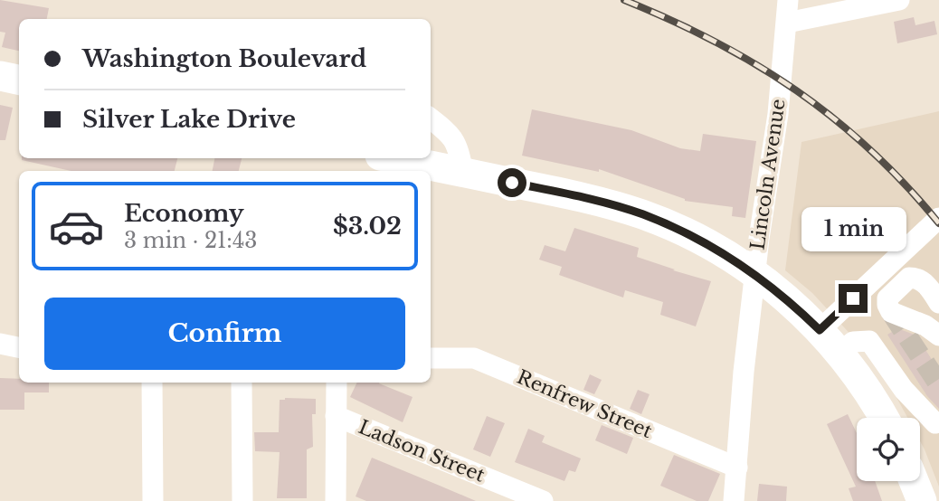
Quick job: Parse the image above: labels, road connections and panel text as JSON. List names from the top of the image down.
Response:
{
  "streets": {
    "street": ["Lincoln Avenue", "Renfrew Street", "Ladson Street"]
  },
  "crossings": [
    ["Lincoln Avenue", "Renfrew Street"]
  ],
  "page": {
    "banner": ["Washington Boulevard", "Silver Lake Drive"],
    "list": [
      {
        "name": "Economy",
        "note": "3 min · 21:43",
        "value": "$3.02"
      }
    ],
    "bubble": "1 min",
    "buttons": "Confirm"
  }
}
